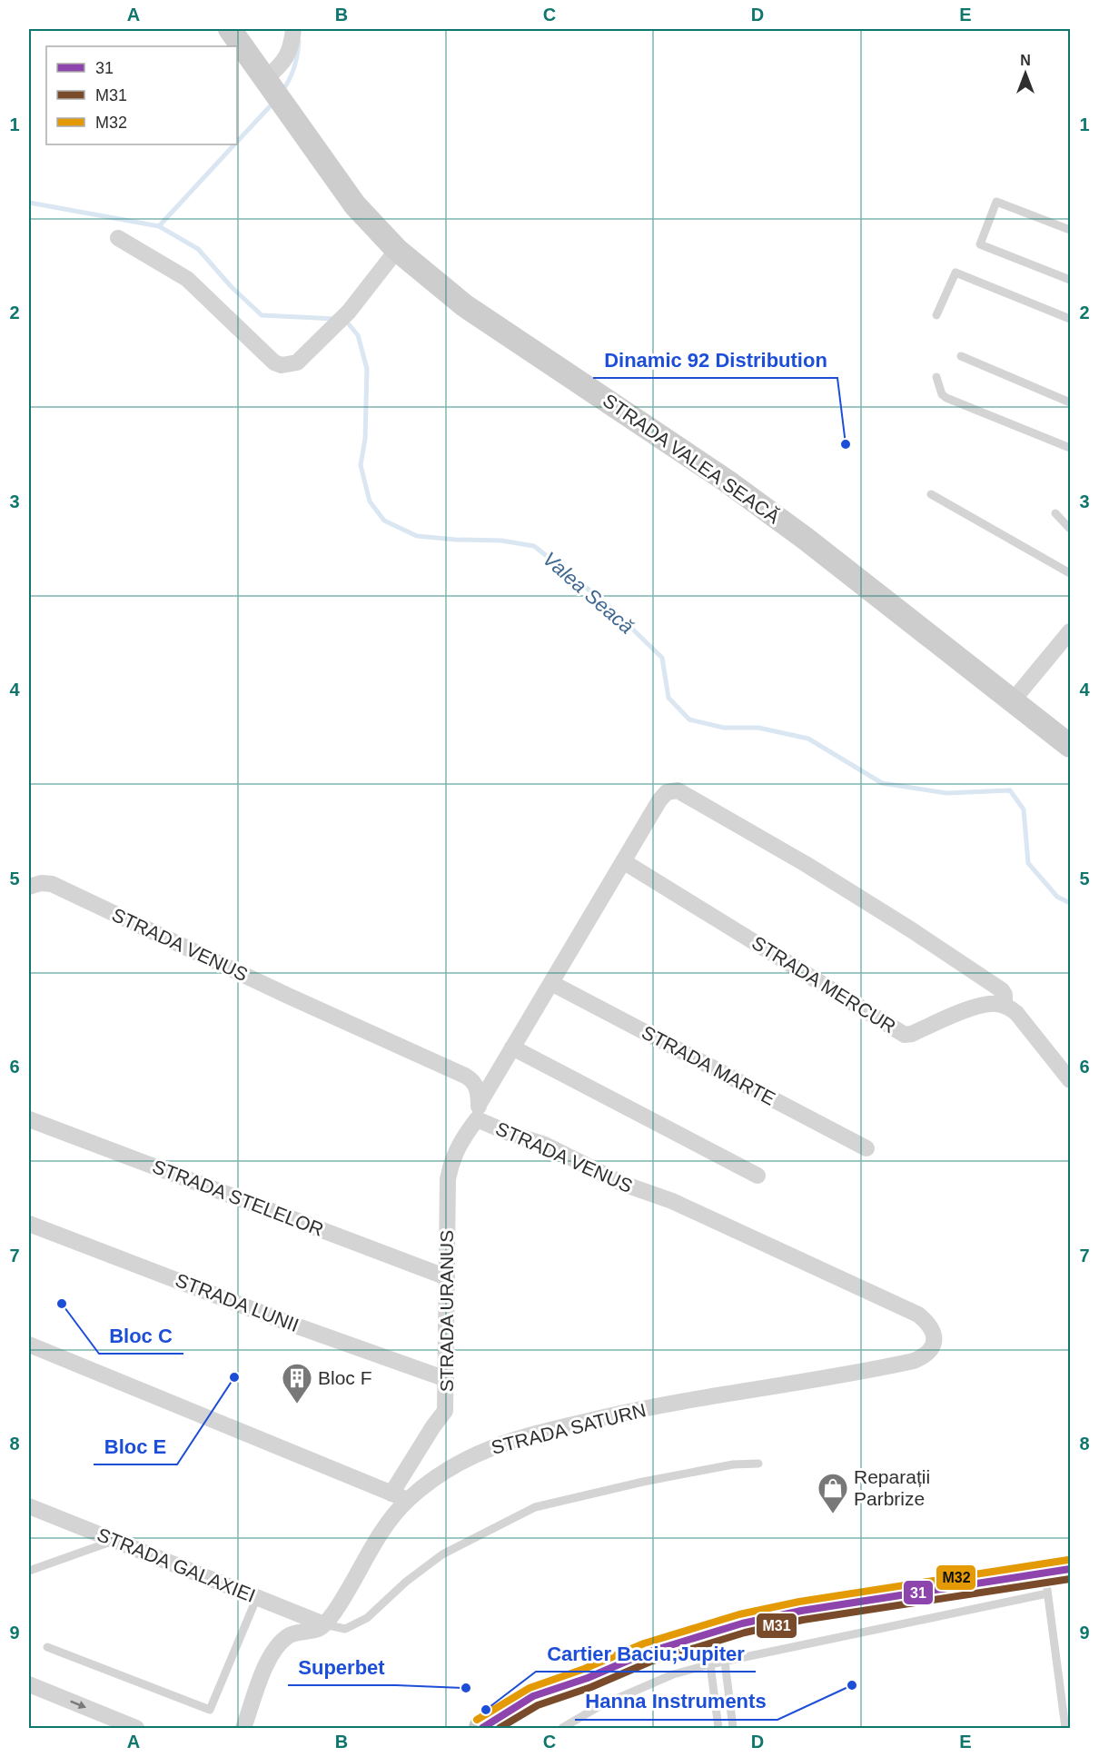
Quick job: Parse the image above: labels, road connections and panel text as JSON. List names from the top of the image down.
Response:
{
  "streets": {
    "main road": ["STRADA VALEA SEACĂ"],
    "street": [
      "STRADA VENUS",
      "STRADA MERCUR",
      "STRADA MARTE",
      "STRADA STELELOR",
      "STRADA LUNII",
      "STRADA URANUS",
      "STRADA SATURN",
      "STRADA GALAXIEI"
    ]
  },
  "crossings": [
    ["STRADA VENUS", "STRADA URANUS"],
    ["STRADA VENUS", "STRADA SATURN"],
    ["STRADA MERCUR", "STRADA URANUS"],
    ["STRADA MARTE", "STRADA URANUS"],
    ["STRADA STELELOR", "STRADA URANUS"],
    ["STRADA LUNII", "STRADA URANUS"],
    ["STRADA SATURN", "STRADA GALAXIEI"]
  ],
  "water": ["Valea Seacă"],
  "places": {
    "other": [
      "Dinamic 92 Distribution",
      "Bloc C",
      "Bloc E",
      "Hanna Instruments",
      "Superbet",
      "Cartier Baciu;Jupiter"
    ],
    "building": ["Bloc F"],
    "shop": ["Reparații Parbrize"]
  },
  "lines": ["transit line M32", "transit line 31", "transit line M31"],
  "legend": ["31", "M31", "M32"],
  "north": "top",
  "grid": {
    "columns": [
      "A",
      "B",
      "C",
      "D",
      "E"
    ],
    "rows": [
      "1",
      "2",
      "3",
      "4",
      "5",
      "6",
      "7",
      "8",
      "9"
    ]
  }
}
